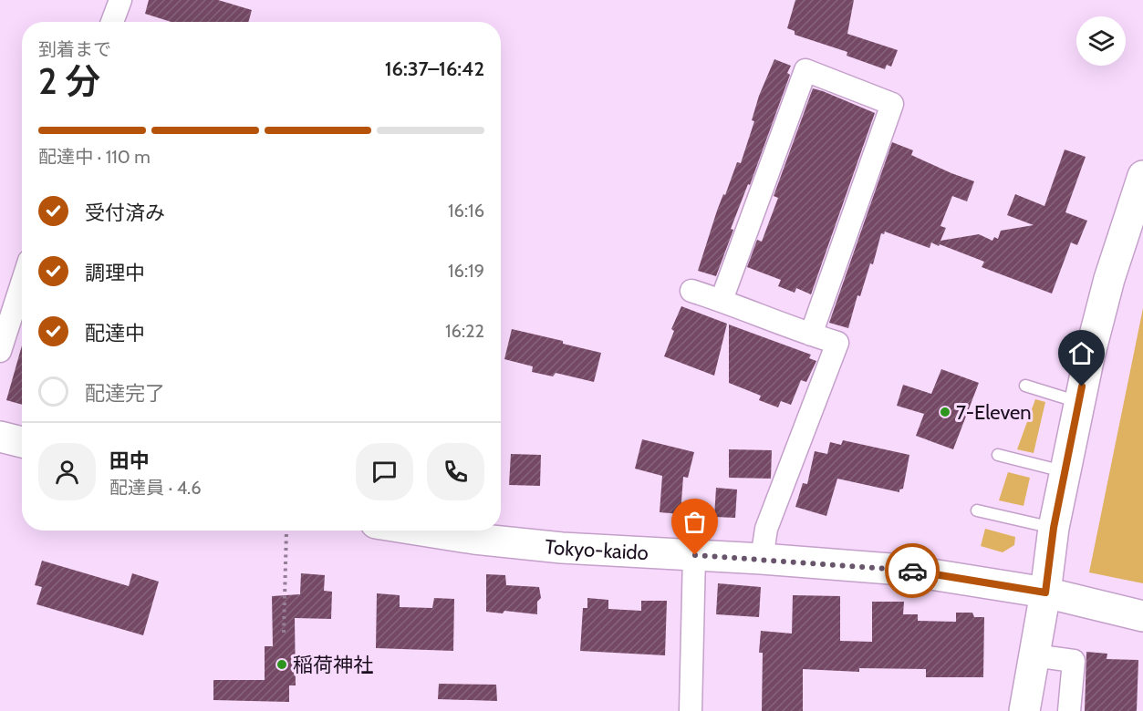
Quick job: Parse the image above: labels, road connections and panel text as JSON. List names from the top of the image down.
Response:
{
  "streets": {
    "main road": ["Tokyo-kaido"]
  },
  "places": ["7-Eleven", "稲荷神社"],
  "page": {
    "heading": ["2 分", "到着まで", "16:37–16:42"],
    "panel": ["田中", "配達員 · 4.6"],
    "bar": "配達中 · 110 m",
    "list": [
      ["受付済み", "16:16"],
      ["調理中", "16:19"],
      ["配達中", "16:22"],
      "配達完了"
    ]
  }
}
